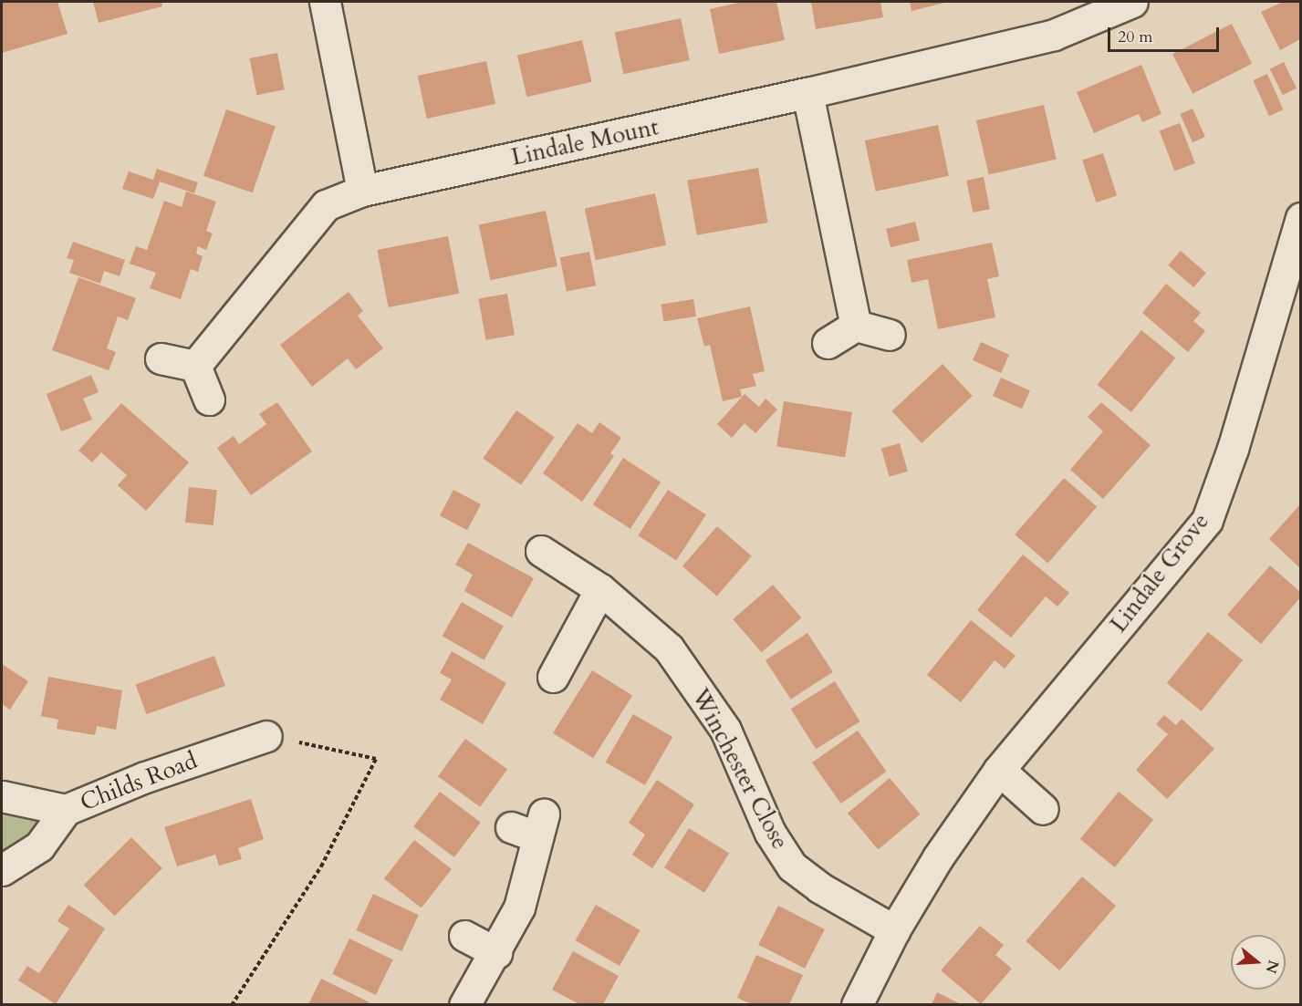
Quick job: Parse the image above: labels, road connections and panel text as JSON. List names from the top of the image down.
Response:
{
  "streets": {
    "street": [
      "Lindale Mount",
      "Lindale Grove",
      "Winchester Close",
      "Childs Road"
    ]
  },
  "crossings": [
    ["Lindale Grove", "Winchester Close"]
  ],
  "scale_bar": "20 m",
  "north": "right"
}
